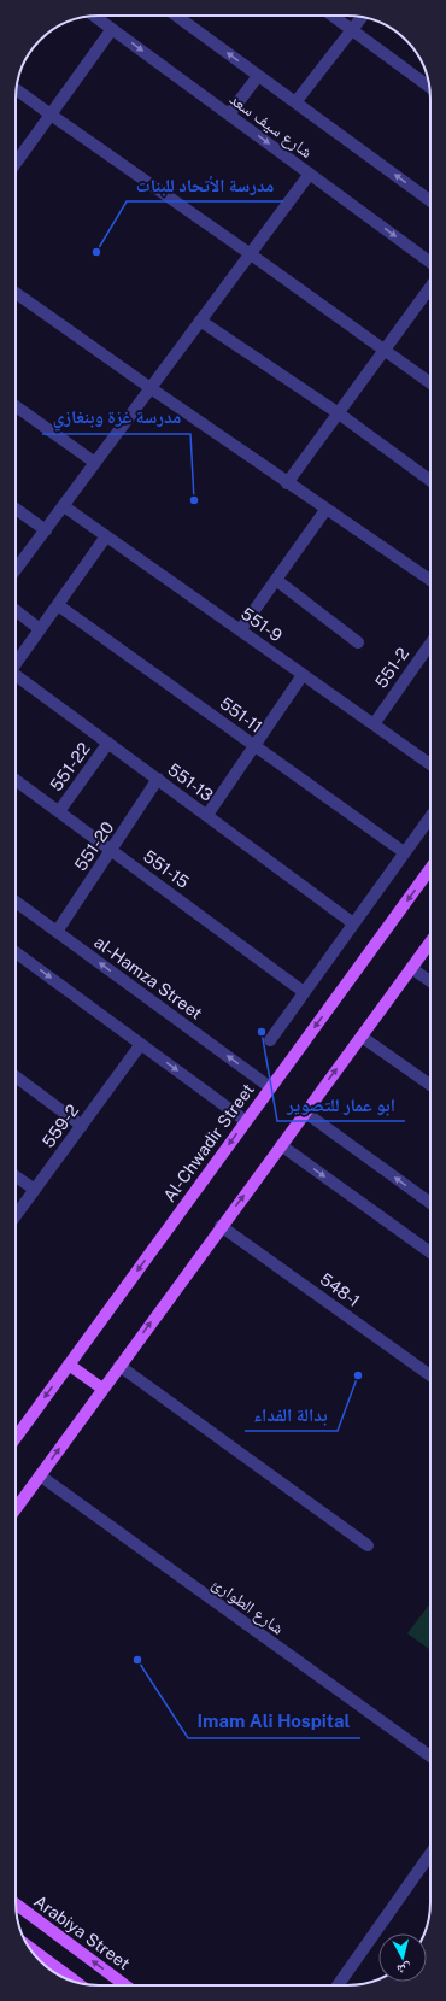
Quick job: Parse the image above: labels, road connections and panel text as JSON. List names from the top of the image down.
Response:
{
  "streets": {
    "main road": ["Al-Chwadir Street", "Arabiya Street"],
    "street": [
      "شارع سيف سعد",
      "551-9",
      "551-2",
      "551-11",
      "551-22",
      "551-13",
      "551-20",
      "551-15",
      "al-Hamza Street",
      "559-2",
      "548-1",
      "شارع الطوارئ"
    ]
  },
  "crossings": [
    ["551-9", "551-2"],
    ["551-22", "551-13"],
    ["551-22", "551-15"],
    ["551-13", "551-20"],
    ["551-20", "551-15"],
    ["551-20", "al-Hamza Street"],
    ["al-Hamza Street", "Al-Chwadir Street"]
  ],
  "places": [
    "مدرسة الأتحاد للبنات",
    "مدرسة غزة وبنغازي",
    "ابو عمار للتصوير",
    "بدالة الفداء",
    "Imam Ali Hospital"
  ],
  "north": "bottom"
}
